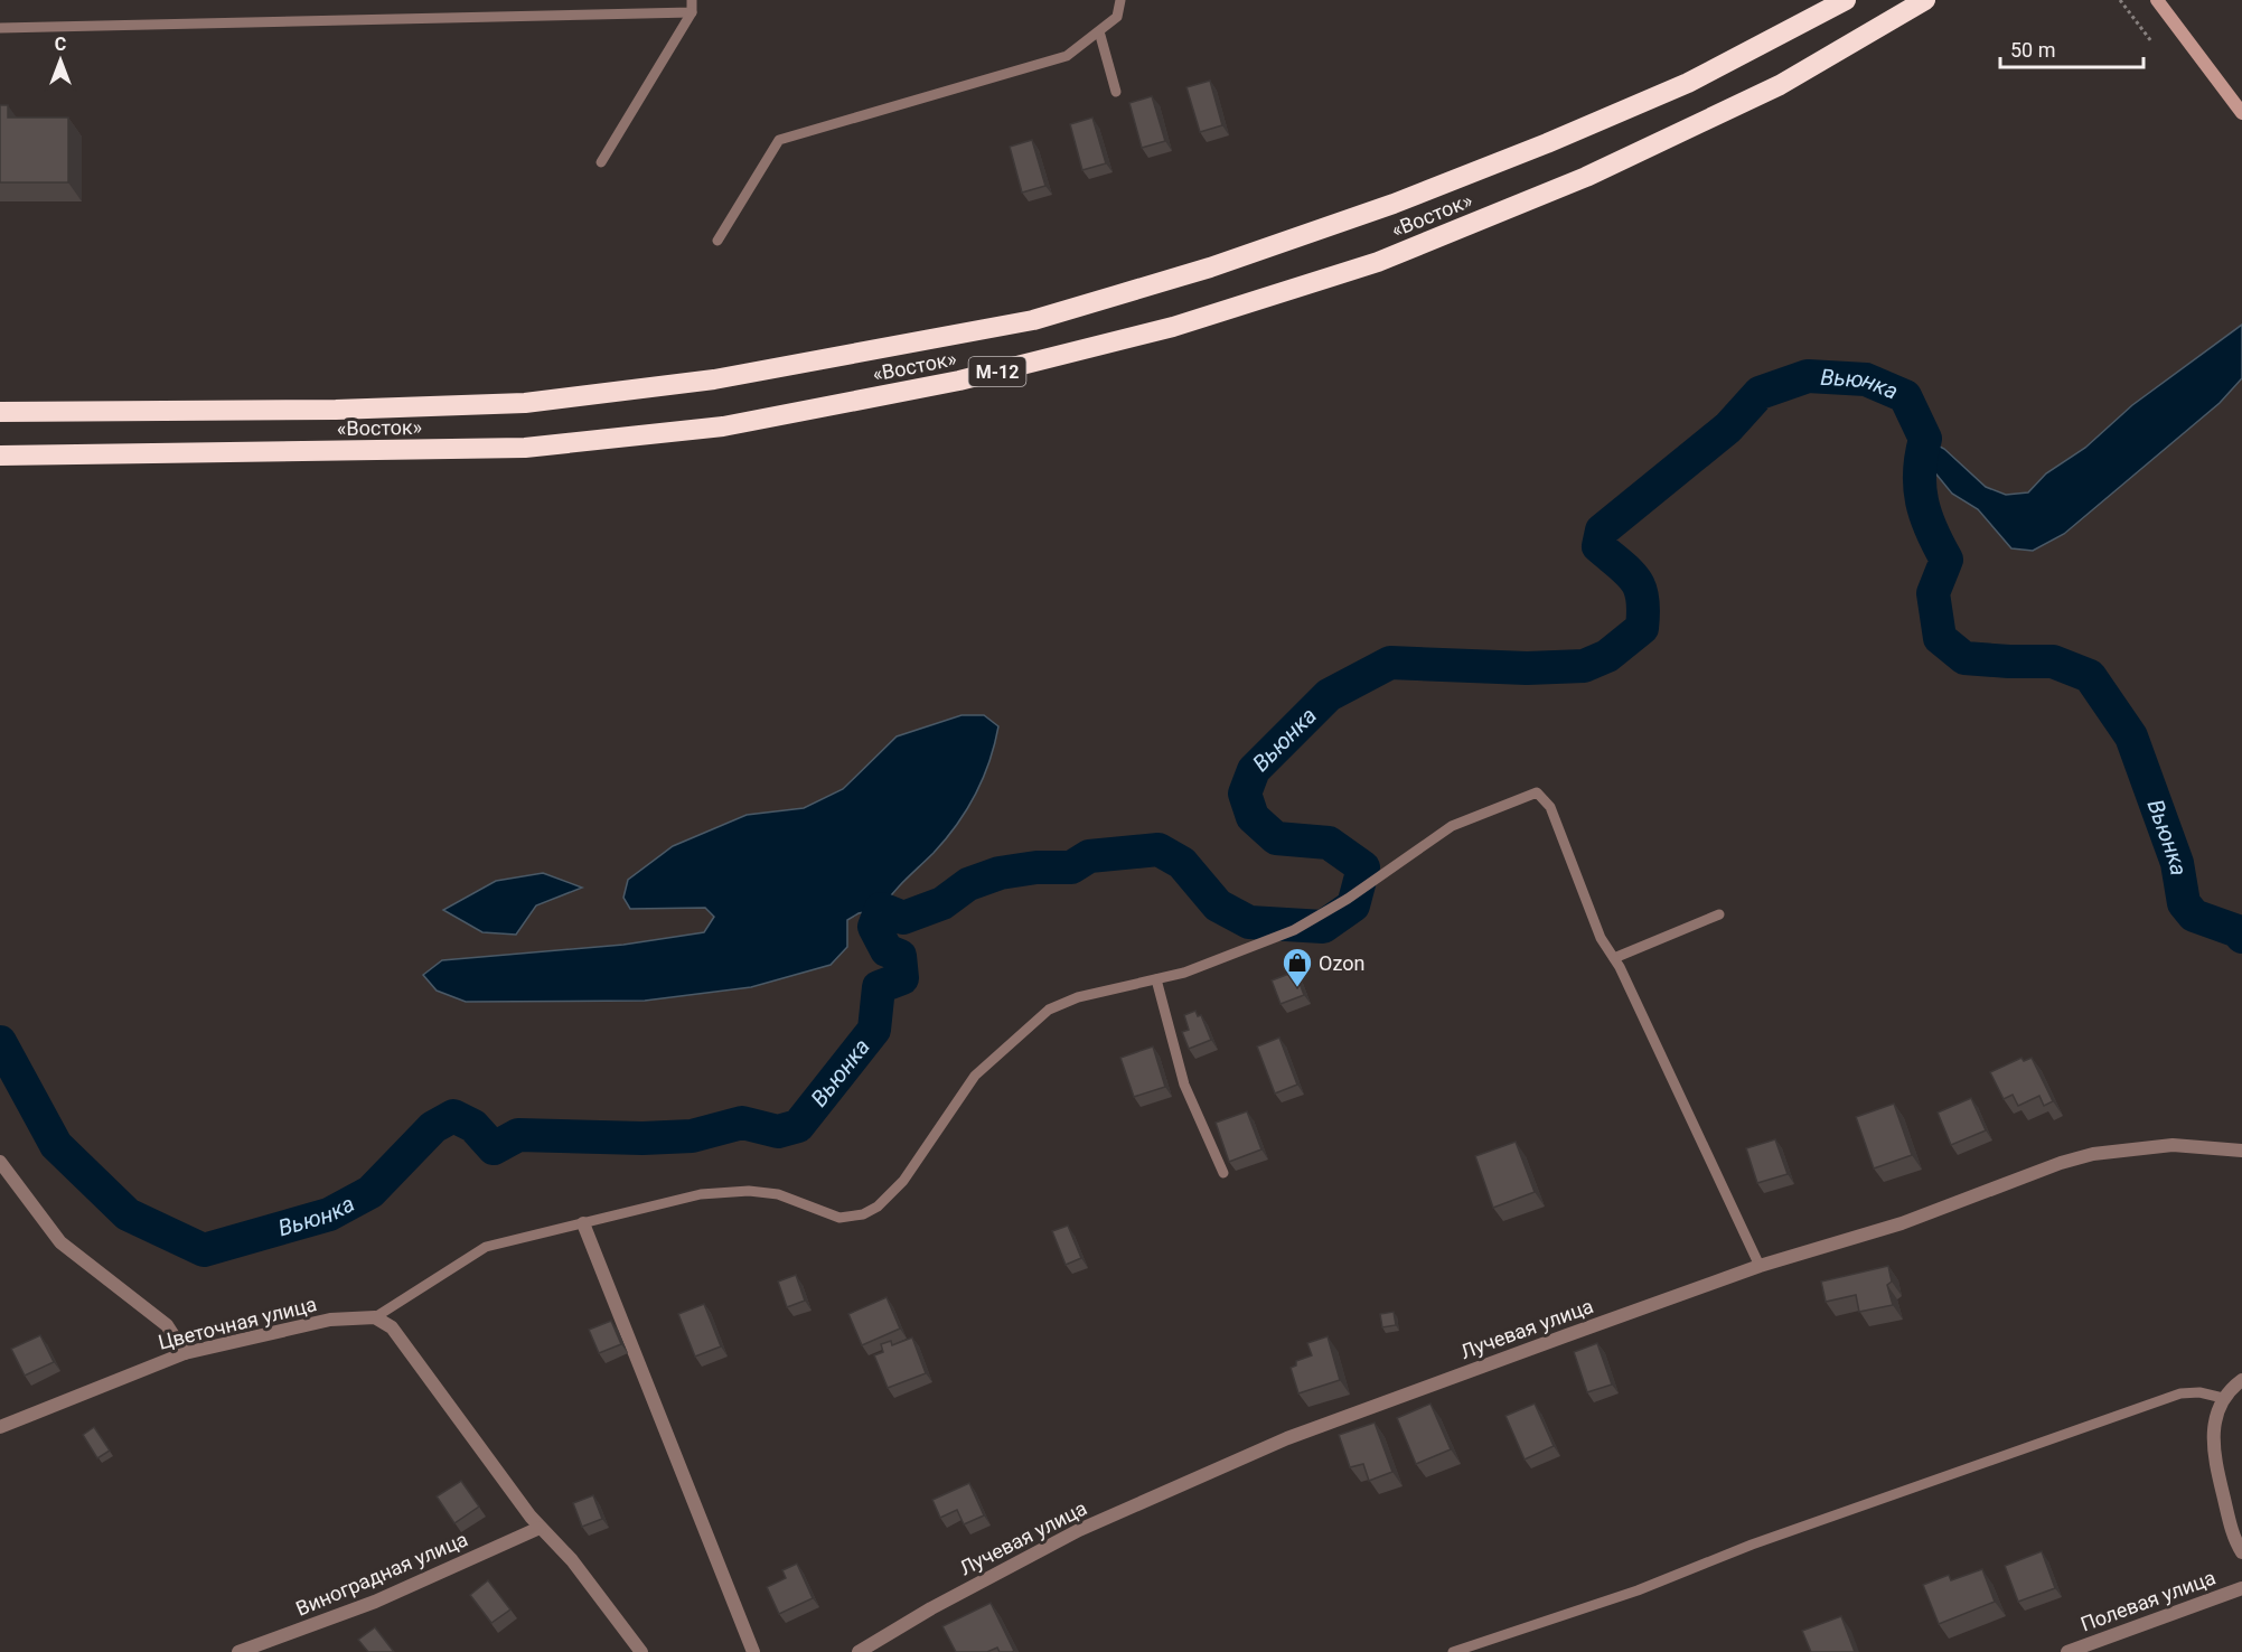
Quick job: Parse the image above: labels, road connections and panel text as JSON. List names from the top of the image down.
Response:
{
  "streets": {
    "highway": ["«Восток»", "М-12"],
    "street": [
      "Цветочная улица",
      "Лучевая улица",
      "Виноградная улица",
      "Полевая улица"
    ]
  },
  "water": ["Вьюнка"],
  "places": {
    "shop": ["Ozon"]
  },
  "scale_bar": "50 m",
  "north": "top"
}
